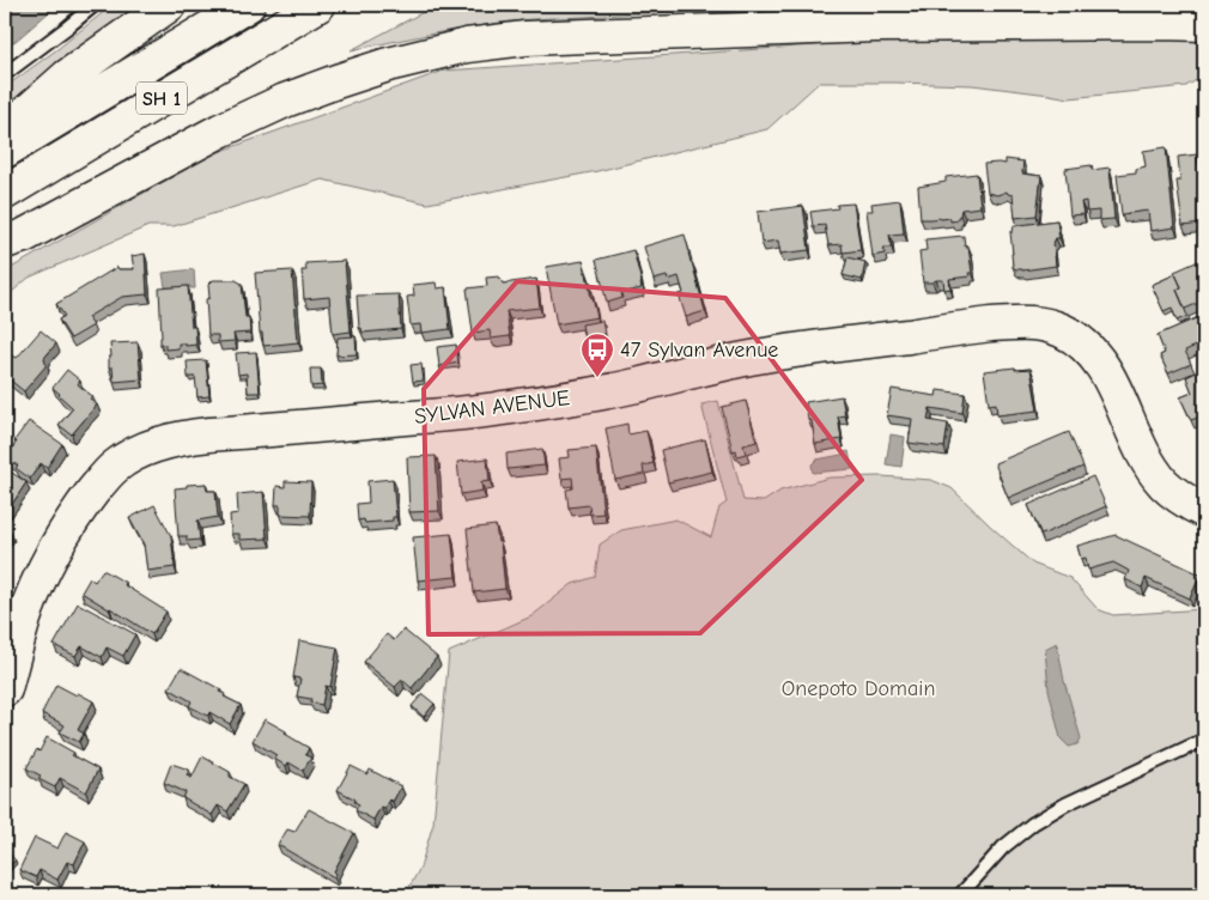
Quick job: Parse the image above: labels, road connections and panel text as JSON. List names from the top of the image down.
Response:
{
  "streets": {
    "main road": ["SH 1", "SYLVAN AVENUE"]
  },
  "parks": ["Onepoto Domain"],
  "places": {
    "bus stop": ["47 Sylvan Avenue"]
  }
}
